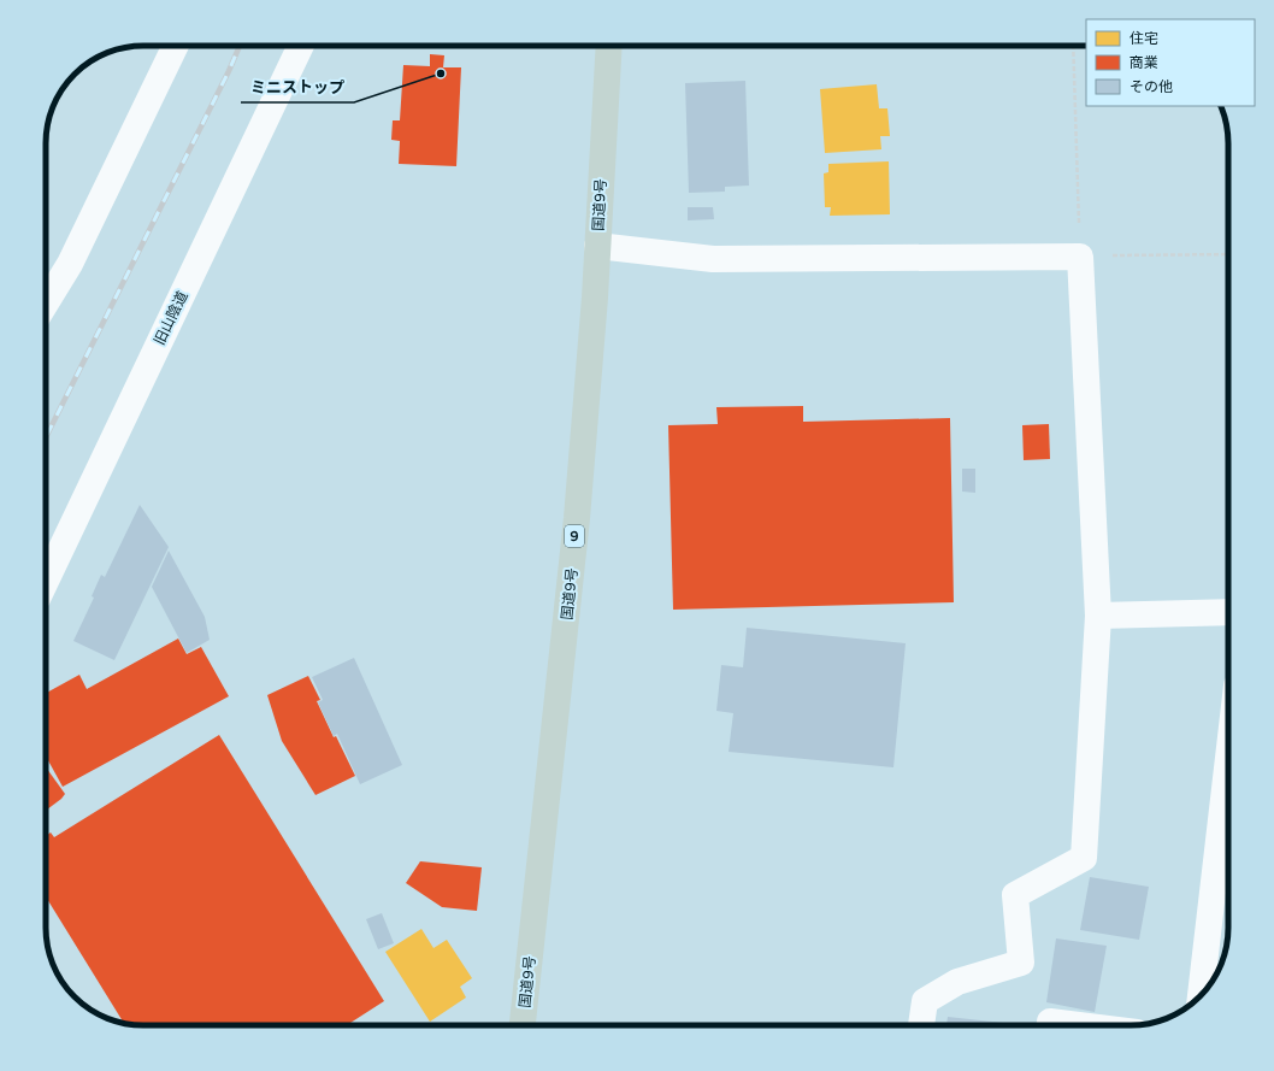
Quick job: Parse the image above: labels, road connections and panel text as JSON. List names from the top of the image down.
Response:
{
  "streets": {
    "highway": ["国道9号", "9"],
    "street": ["旧山陰道"]
  },
  "places": ["ミニストップ"],
  "legend": ["住宅", "商業", "その他"]
}
